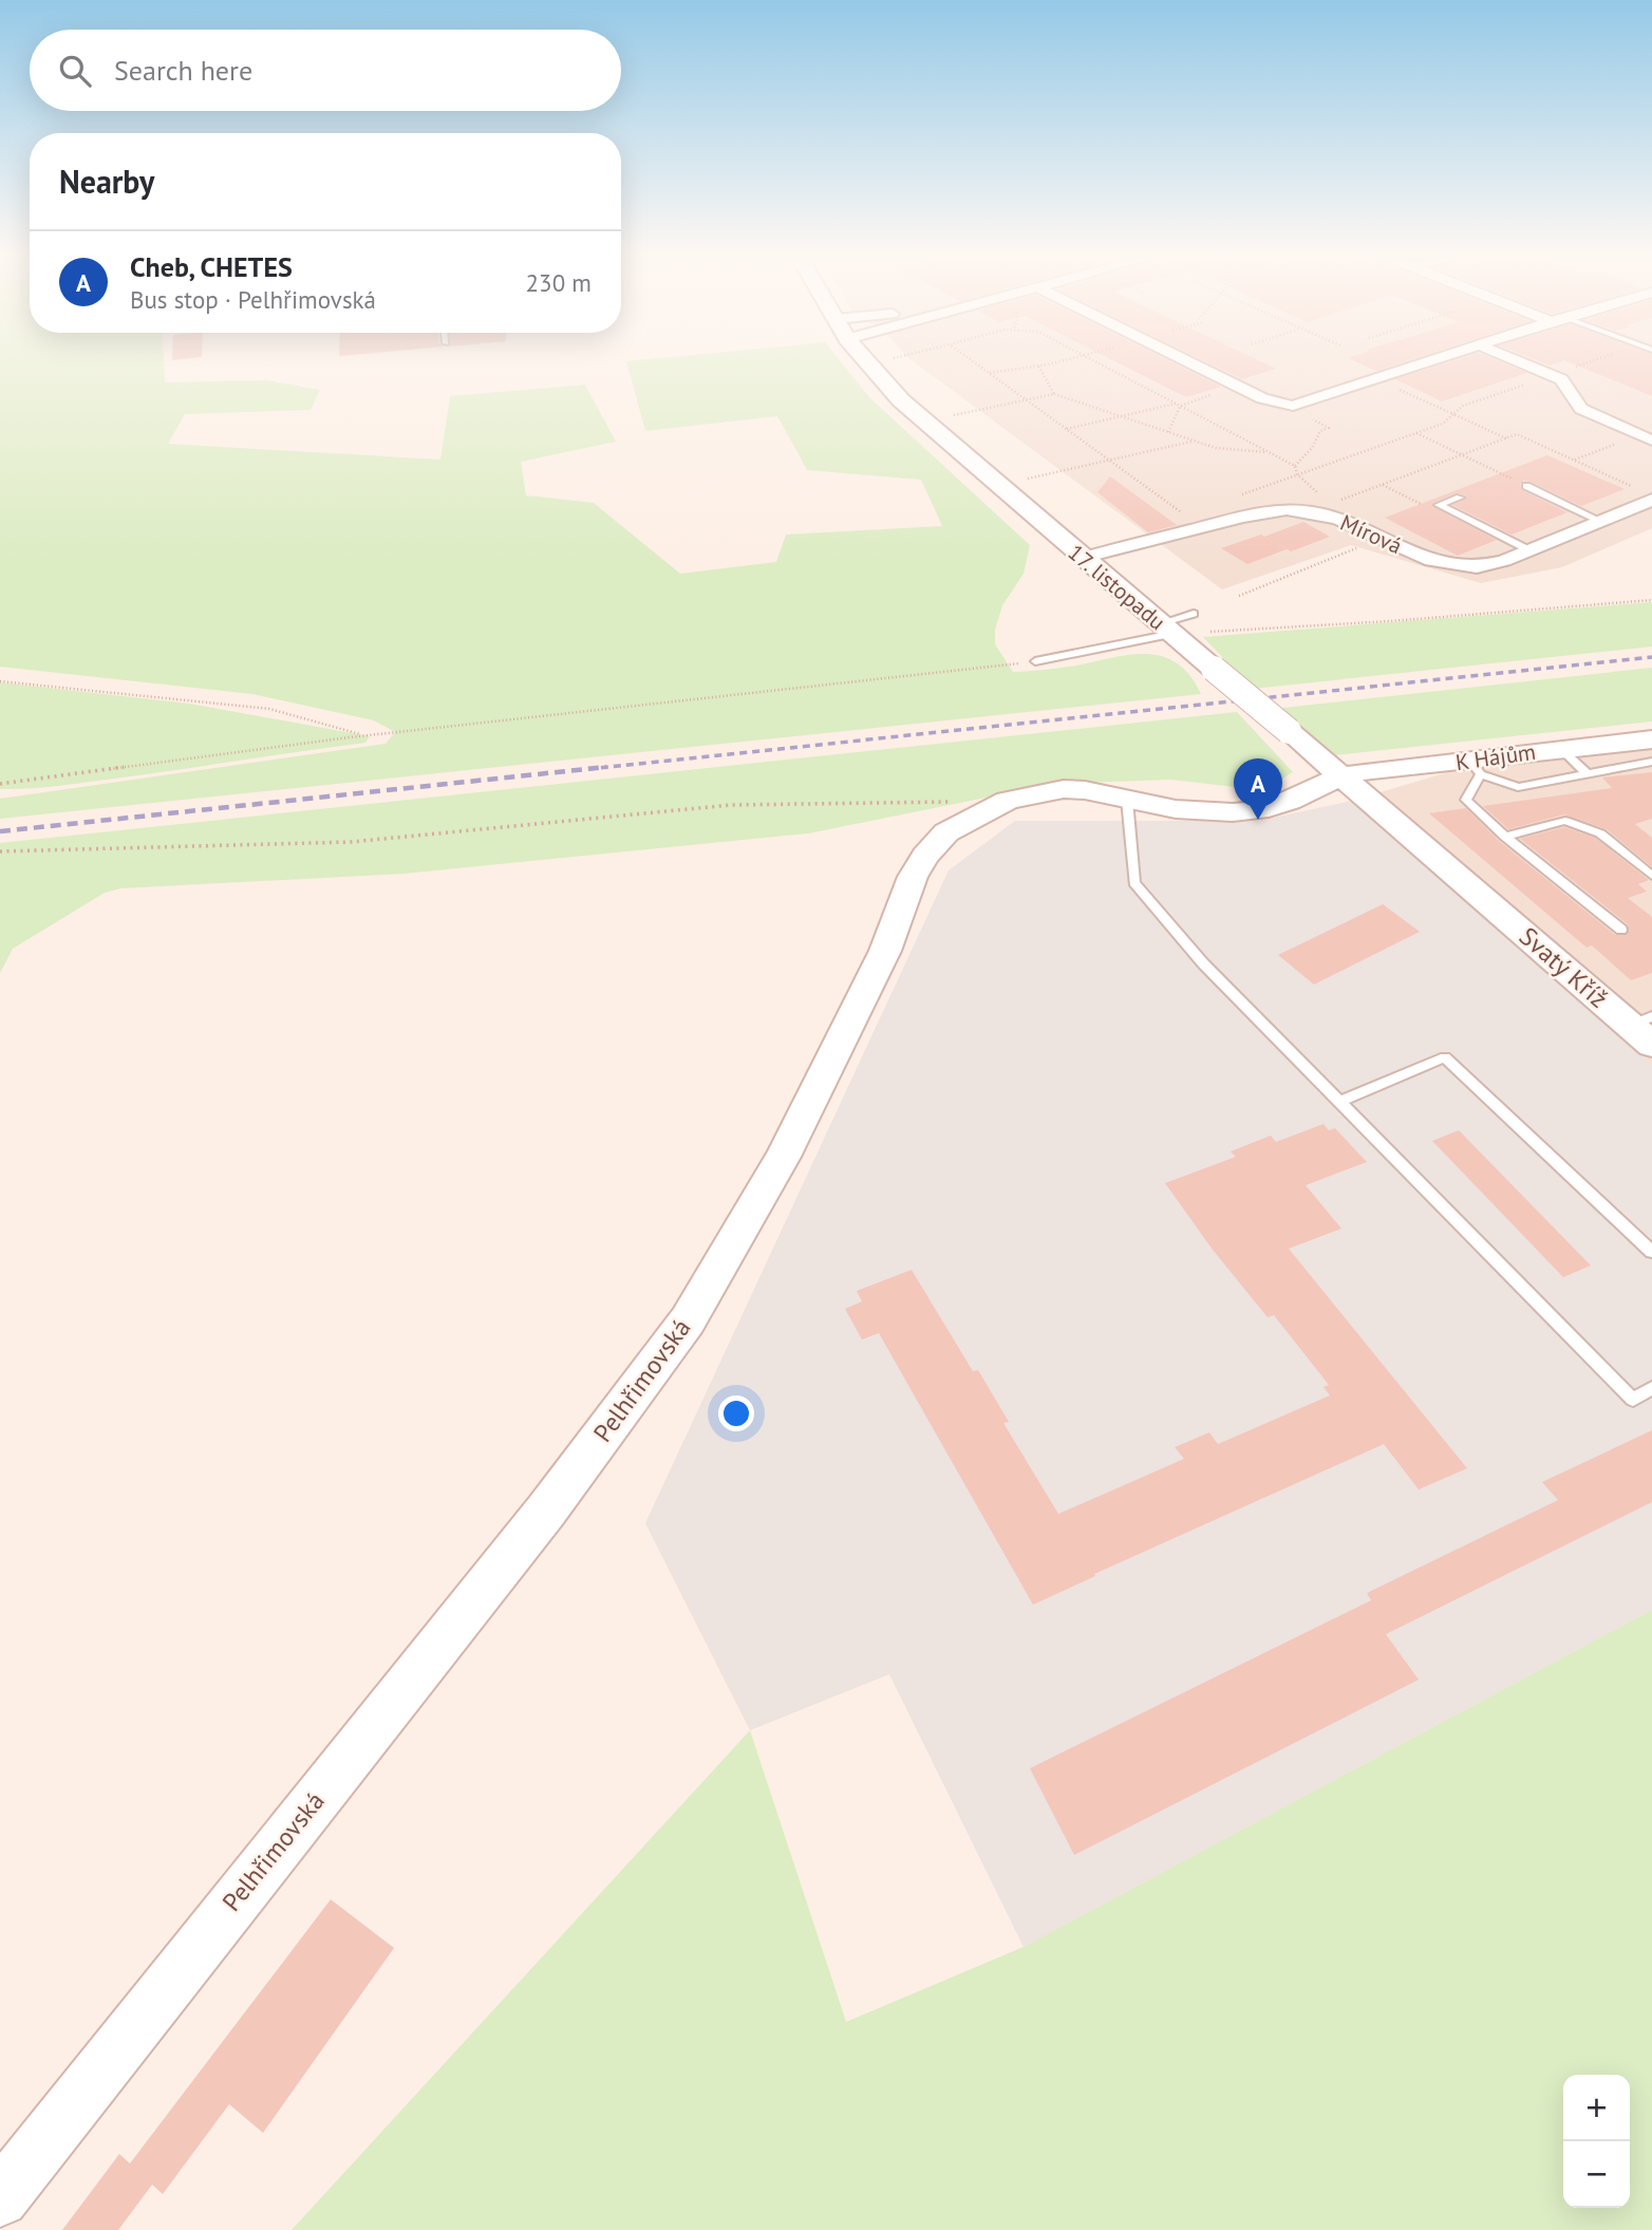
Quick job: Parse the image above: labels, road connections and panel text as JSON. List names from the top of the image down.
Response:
{
  "streets": {
    "street": [
      "Mírová",
      "17. listopadu",
      "K Hájům",
      "Svatý Kříž",
      "Pelhřimovská"
    ]
  },
  "crossings": [
    ["Mírová", "17. listopadu"],
    ["17. listopadu", "K Hájům"],
    ["17. listopadu", "Svatý Kříž"],
    ["17. listopadu", "Pelhřimovská"],
    ["K Hájům", "Pelhřimovská"]
  ],
  "page": {
    "search": "Search here",
    "heading": "Nearby",
    "list": [
      {
        "mark": "A",
        "name": "Cheb, CHETES",
        "note": "Bus stop · Pelhřimovská",
        "value": "230 m"
      }
    ],
    "pins": "A",
    "map_buttons": ["+", "−"]
  }
}
